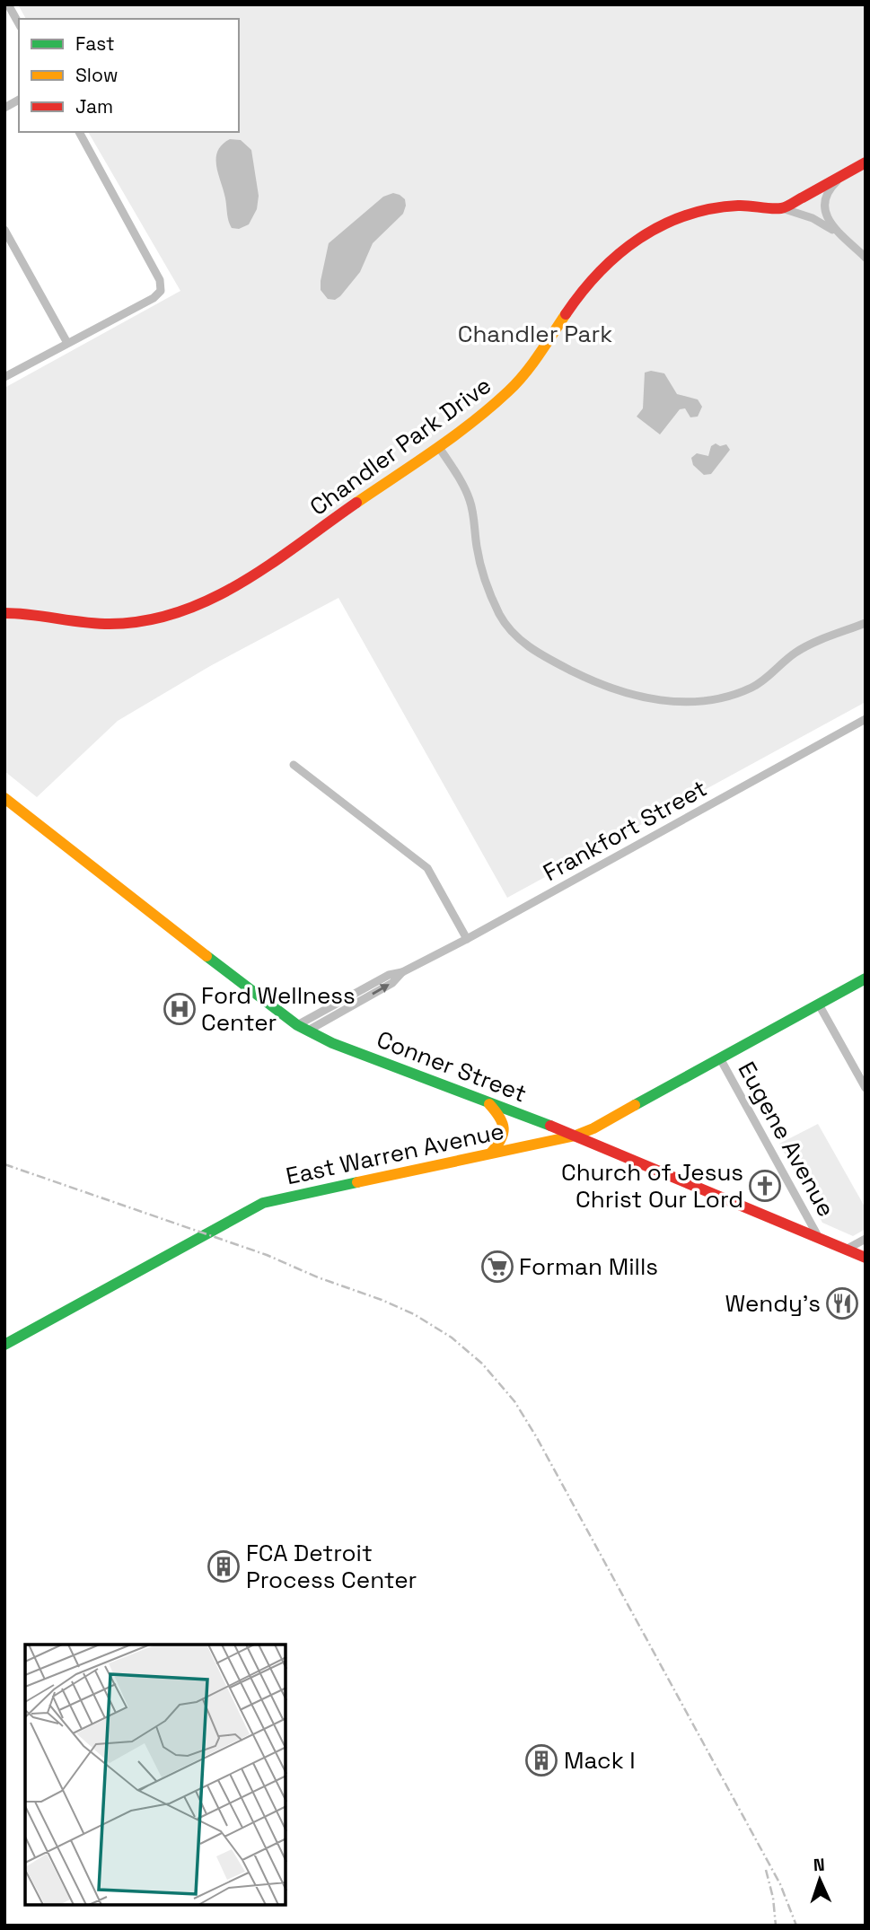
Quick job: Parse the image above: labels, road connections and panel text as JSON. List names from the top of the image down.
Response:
{
  "streets": {
    "main road": ["Chandler Park Drive", "Conner Street", "East Warren Avenue"],
    "street": ["Frankfort Street", "Eugene Avenue"]
  },
  "crossings": [
    ["Conner Street", "Eugene Avenue"],
    ["Conner Street", "East Warren Avenue"],
    ["Eugene Avenue", "East Warren Avenue"]
  ],
  "parks": ["Chandler Park"],
  "places": {
    "hospital": ["Ford Wellness Center"],
    "church": ["Church of Jesus Christ Our Lord"],
    "supermarket": ["Forman Mills"],
    "restaurant": ["Wendy's"],
    "building": ["FCA Detroit Process Center", "Mack I"]
  },
  "legend": ["Fast", "Slow", "Jam"],
  "north": "top"
}
